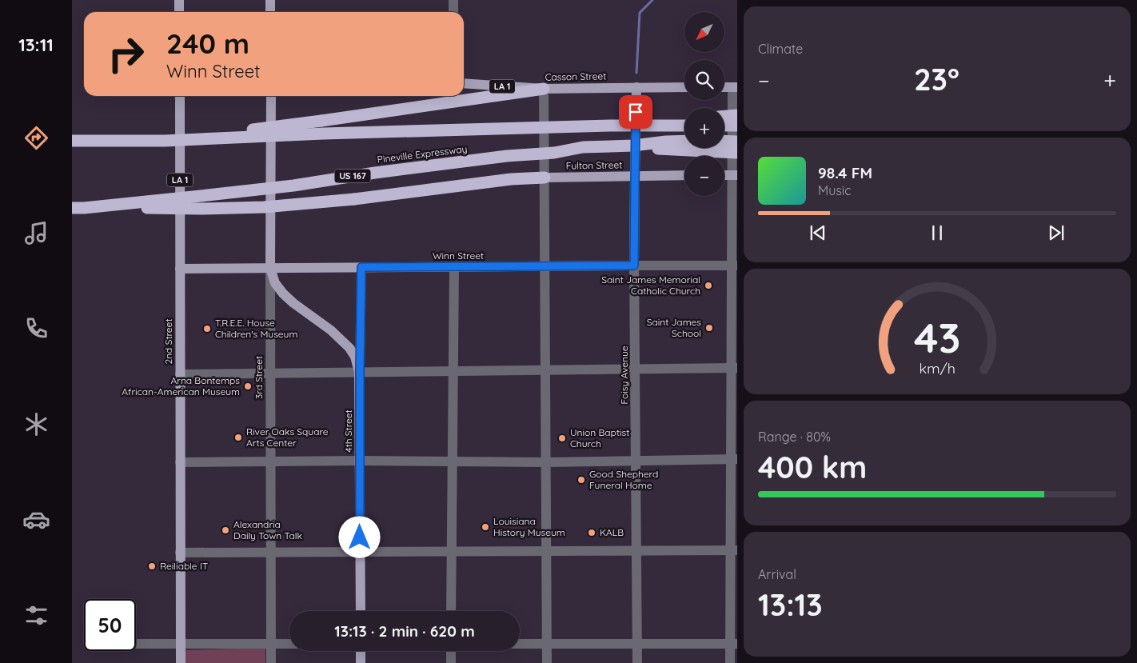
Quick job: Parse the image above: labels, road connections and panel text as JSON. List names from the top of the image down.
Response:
{
  "streets": {
    "highway": ["Pineville Expressway", "US 167"],
    "main road": [
      "Casson Street",
      "LA 1",
      "Fulton Street",
      "Winn Street",
      "2nd Street",
      "Foisy Avenue",
      "3rd Street",
      "4th Street"
    ]
  },
  "crossings": [
    ["Casson Street", "Foisy Avenue"],
    ["Pineville Expressway", "US 167"],
    ["Fulton Street", "Foisy Avenue"],
    ["Winn Street", "2nd Street"],
    ["Winn Street", "Foisy Avenue"],
    ["Winn Street", "3rd Street"],
    ["Winn Street", "4th Street"]
  ],
  "places": [
    "Saint James Memorial Catholic Church",
    "Saint James School",
    "T.R.E.E. House Children's Museum",
    "Arna Bontemps African-American Museum",
    "River Oaks Square Arts Center",
    "Union Baptist Church",
    "Good Shepherd Funeral Home",
    "Louisiana History Museum",
    "Alexandria Daily Town Talk",
    "KALB",
    "Reiliable IT"
  ],
  "north": "bottom left",
  "page": {
    "tabs": "13:11",
    "tile": [
      "Climate",
      ["Range · 80%", "400 km"],
      ["Arrival", "13:13"]
    ],
    "map_buttons": ["+", "−"],
    "turn": ["240 m", "Winn Street"],
    "heat": ["−", "23°", "+"],
    "song": ["98.4 FM", "Music"],
    "limit": "50",
    "trip": "13:13 · 2 min · 620 m",
    "gauge": ["43", "km/h"]
  }
}
